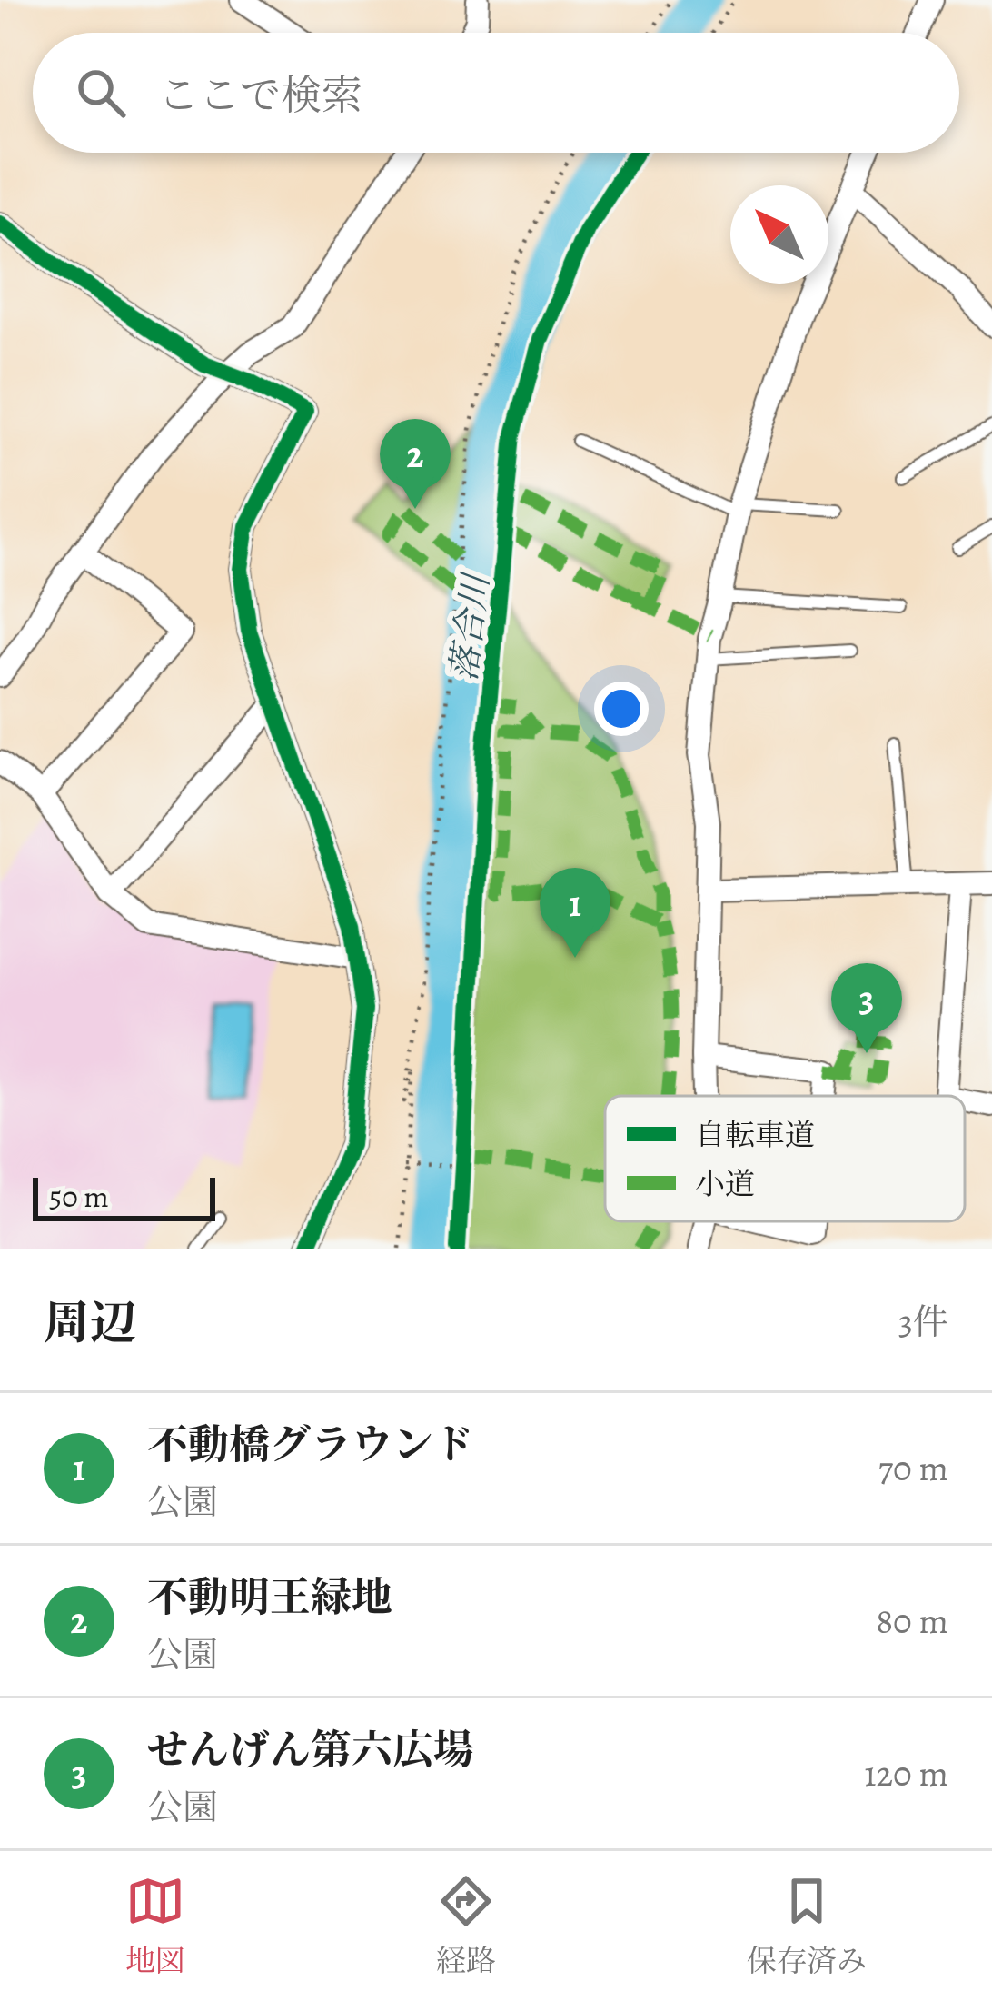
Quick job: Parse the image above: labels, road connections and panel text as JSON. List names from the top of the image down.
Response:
{
  "water": ["落合川"],
  "legend": ["自転車道", "小道"],
  "scale_bar": "50 m",
  "north": "top left",
  "page": {
    "search": "ここで検索",
    "pins": ["2", "1", "3"],
    "scale": "50 m",
    "heading": ["周辺", "3件"],
    "list": [
      {
        "mark": "1",
        "name": "不動橋グラウンド",
        "note": "公園",
        "value": "70 m"
      },
      {
        "mark": "2",
        "name": "不動明王緑地",
        "note": "公園",
        "value": "80 m"
      },
      {
        "mark": "3",
        "name": "せんげん第六広場",
        "note": "公園",
        "value": "120 m"
      }
    ],
    "nav": ["地図", "経路", "保存済み"]
  }
}
